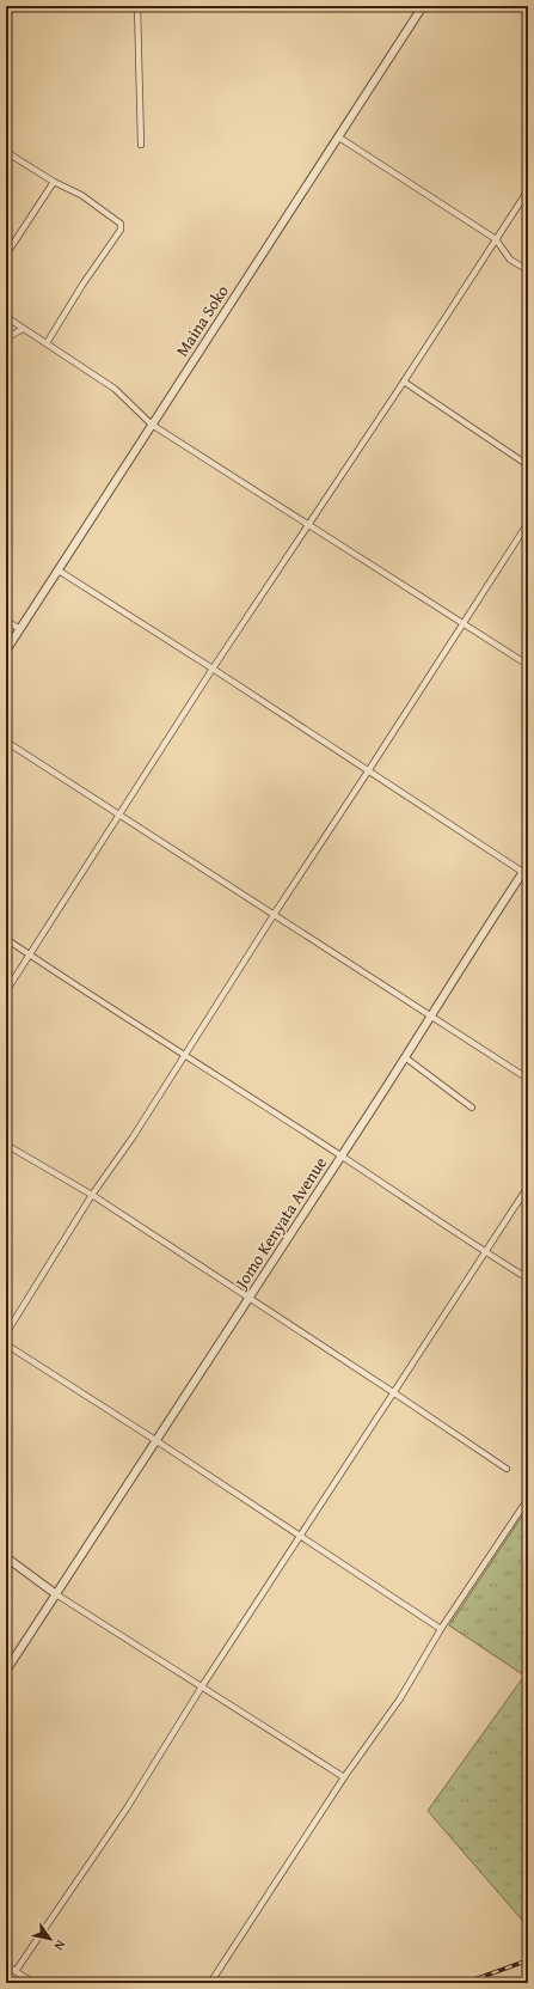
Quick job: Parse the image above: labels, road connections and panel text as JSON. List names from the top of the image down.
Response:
{
  "streets": {
    "street": ["Maina Soko", "Jomo Kenyata Avenue"]
  },
  "north": "bottom right"
}
